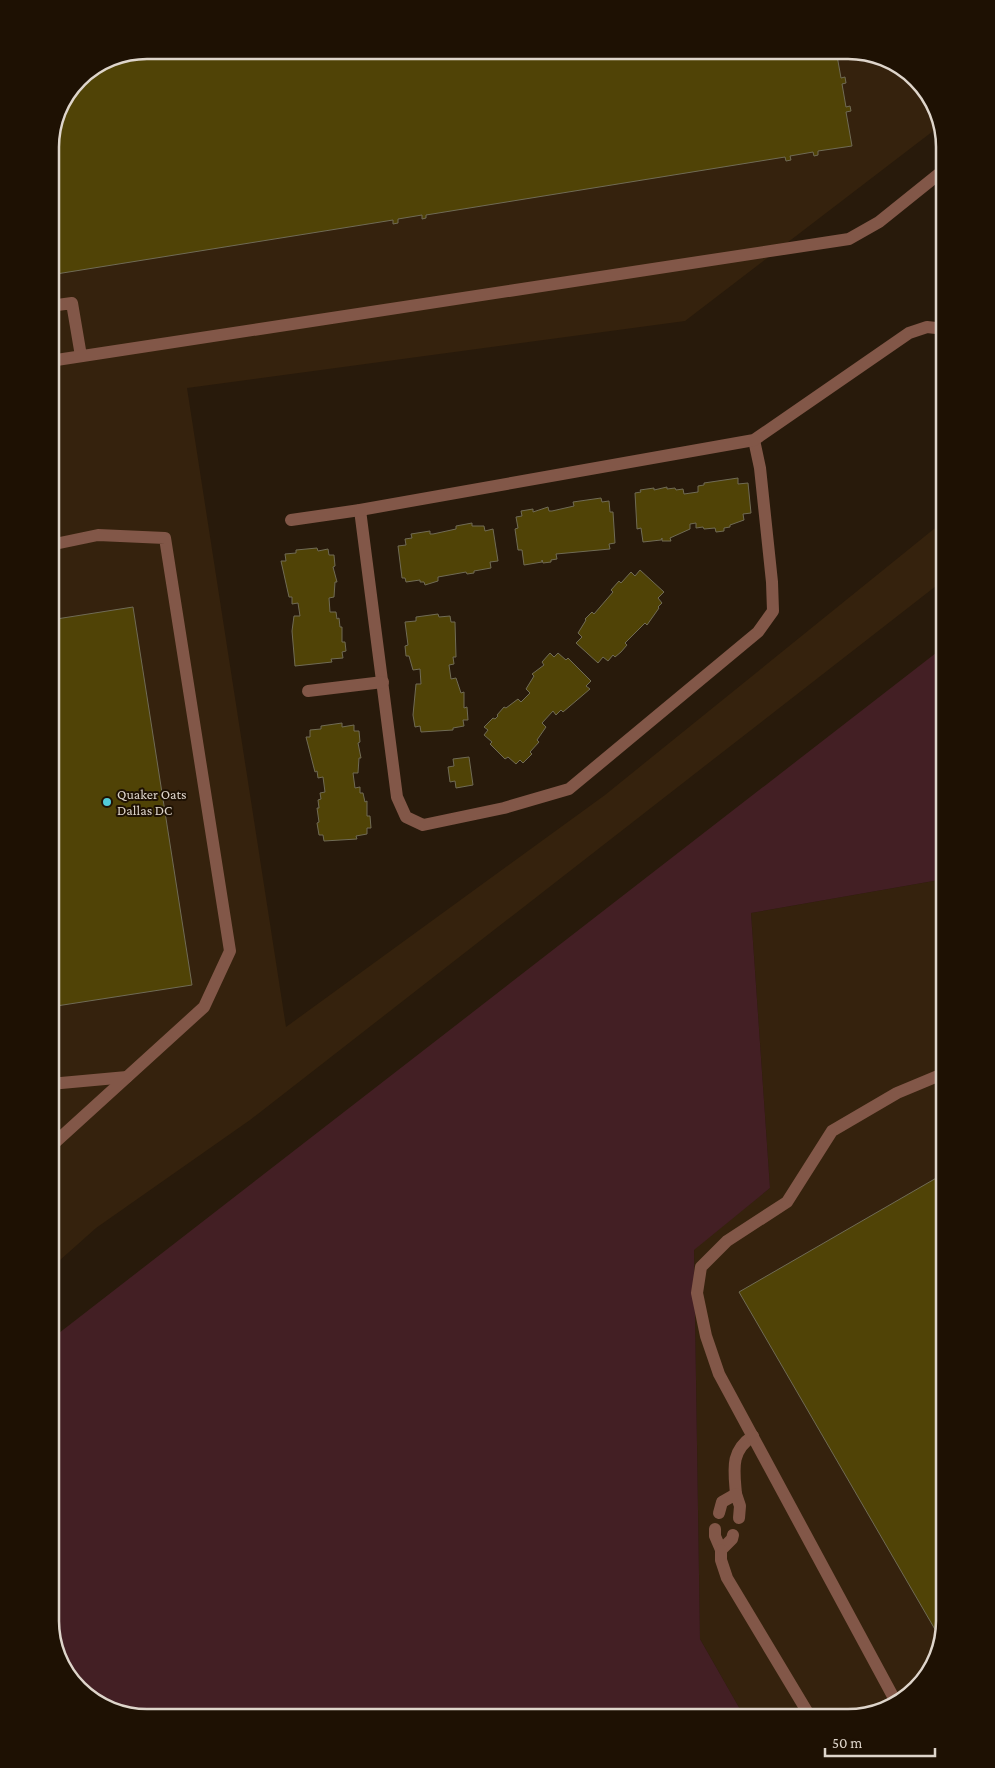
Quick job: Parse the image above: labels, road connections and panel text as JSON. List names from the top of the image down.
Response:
{
  "places": ["Quaker Oats Dallas DC"],
  "scale_bar": "50 m"
}
